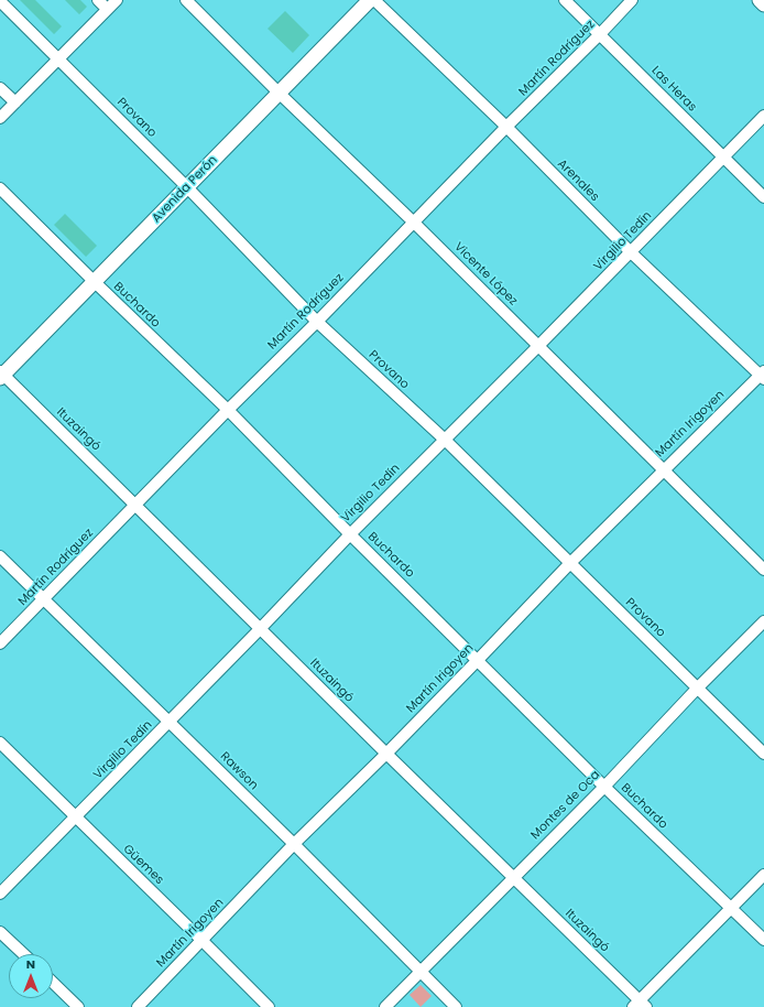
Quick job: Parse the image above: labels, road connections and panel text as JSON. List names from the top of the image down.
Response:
{
  "streets": {
    "main road": ["Avenida Perón"],
    "street": [
      "Martín Rodríguez",
      "Las Heras",
      "Provano",
      "Arenales",
      "Virgilio Tedín",
      "Vicente López",
      "Buchardo",
      "Martín Irigoyen",
      "Ituzaingó",
      "Rawson",
      "Montes de Oca",
      "Güemes"
    ]
  },
  "crossings": [
    ["Martín Rodríguez", "Las Heras"],
    ["Martín Rodríguez", "Provano"],
    ["Martín Rodríguez", "Arenales"],
    ["Martín Rodríguez", "Vicente López"],
    ["Martín Rodríguez", "Buchardo"],
    ["Martín Rodríguez", "Ituzaingó"],
    ["Martín Rodríguez", "Rawson"],
    ["Las Heras", "Virgilio Tedín"],
    ["Provano", "Avenida Perón"],
    ["Provano", "Virgilio Tedín"],
    ["Provano", "Martín Irigoyen"],
    ["Provano", "Montes de Oca"],
    ["Arenales", "Virgilio Tedín"],
    ["Arenales", "Martín Irigoyen"],
    ["Avenida Perón", "Vicente López"],
    ["Avenida Perón", "Buchardo"],
    ["Avenida Perón", "Ituzaingó"],
    ["Virgilio Tedín", "Vicente López"],
    ["Virgilio Tedín", "Buchardo"],
    ["Virgilio Tedín", "Ituzaingó"],
    ["Virgilio Tedín", "Rawson"],
    ["Virgilio Tedín", "Güemes"],
    ["Vicente López", "Martín Irigoyen"],
    ["Buchardo", "Martín Irigoyen"],
    ["Buchardo", "Montes de Oca"],
    ["Martín Irigoyen", "Ituzaingó"],
    ["Martín Irigoyen", "Rawson"],
    ["Martín Irigoyen", "Güemes"],
    ["Ituzaingó", "Montes de Oca"],
    ["Rawson", "Montes de Oca"]
  ],
  "north": "top"
}
